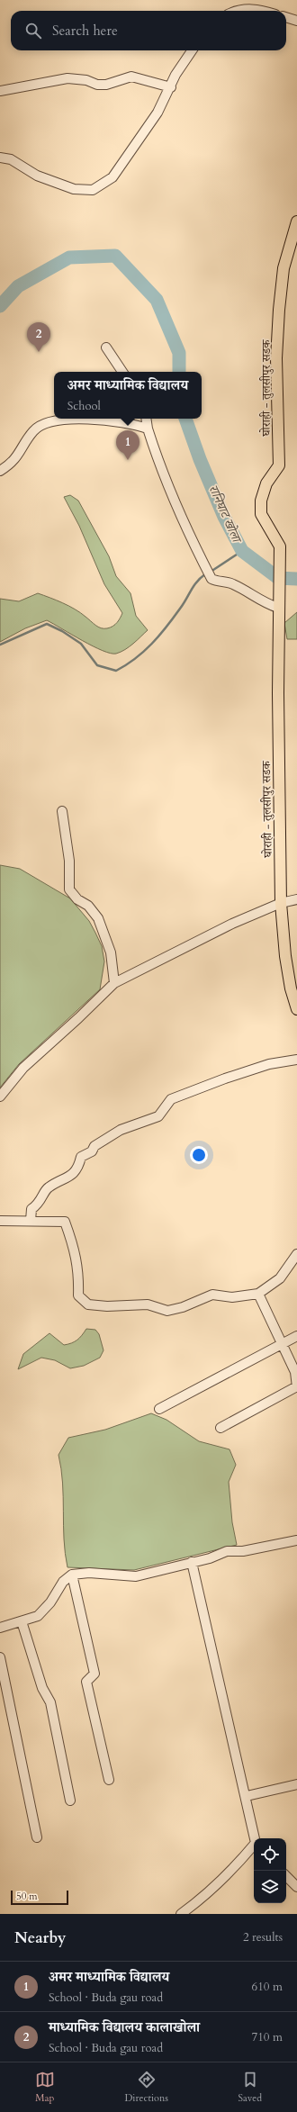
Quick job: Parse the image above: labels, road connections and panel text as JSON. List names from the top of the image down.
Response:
{
  "streets": {
    "main road": ["घोराही - तुलसीपुर सडक"]
  },
  "water": ["रानिघाट खोला"],
  "scale_bar": "50 m",
  "page": {
    "search": "Search here",
    "pins": ["2", "1"],
    "popup": ["अमर माध्यामिक विद्यालय", "School"],
    "scale": "50 m",
    "heading": ["Nearby", "2 results"],
    "list": [
      {
        "mark": "1",
        "name": "अमर माध्यामिक विद्यालय",
        "note": "School · Buda gau road",
        "value": "610 m"
      },
      {
        "mark": "2",
        "name": "माध्यामिक विद्यालय कालाखोला",
        "note": "School · Buda gau road",
        "value": "710 m"
      }
    ],
    "nav": ["Map", "Directions", "Saved"]
  }
}
